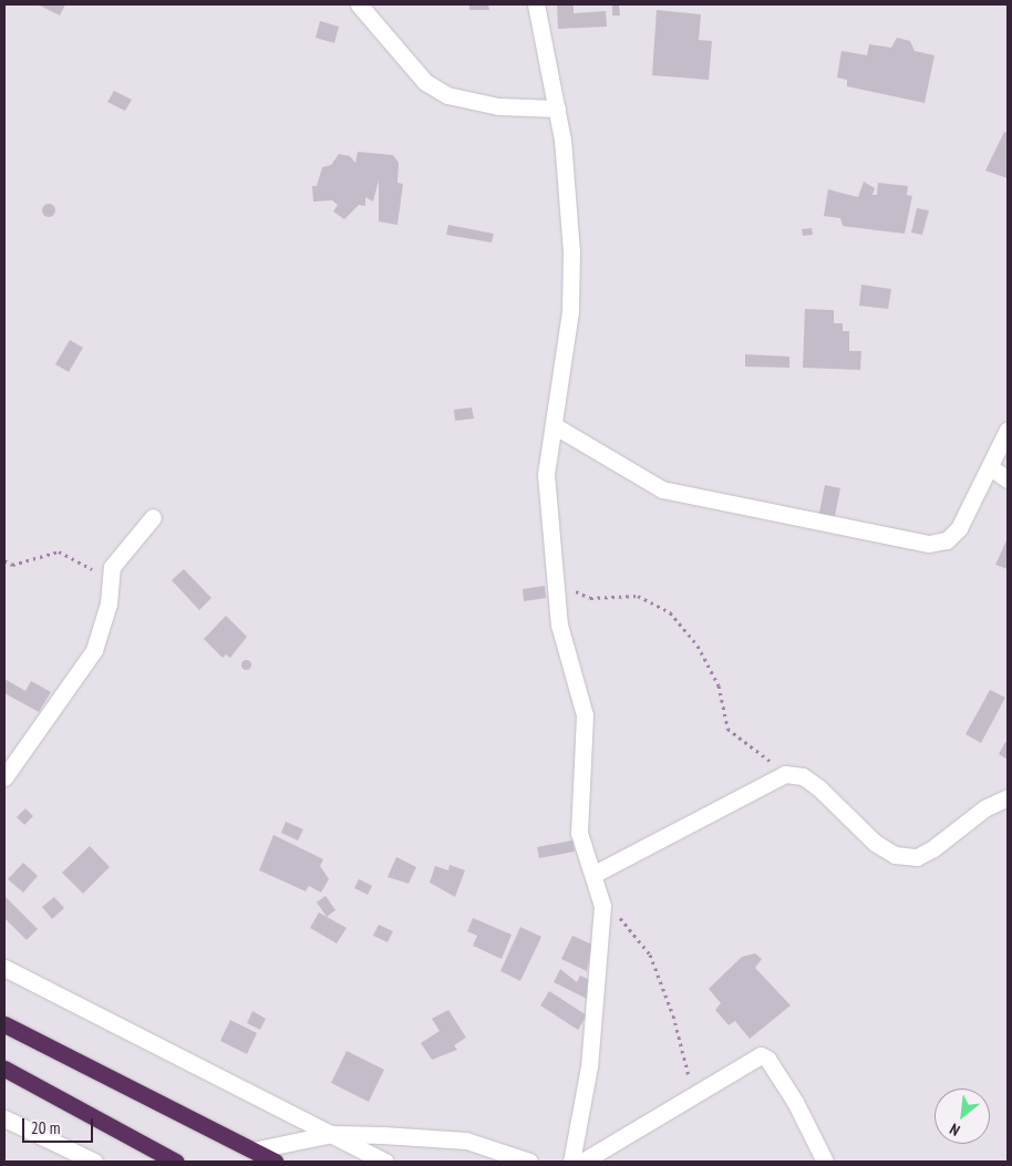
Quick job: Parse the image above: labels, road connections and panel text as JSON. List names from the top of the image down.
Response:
{
  "scale_bar": "20 m",
  "north": "bottom left"
}
